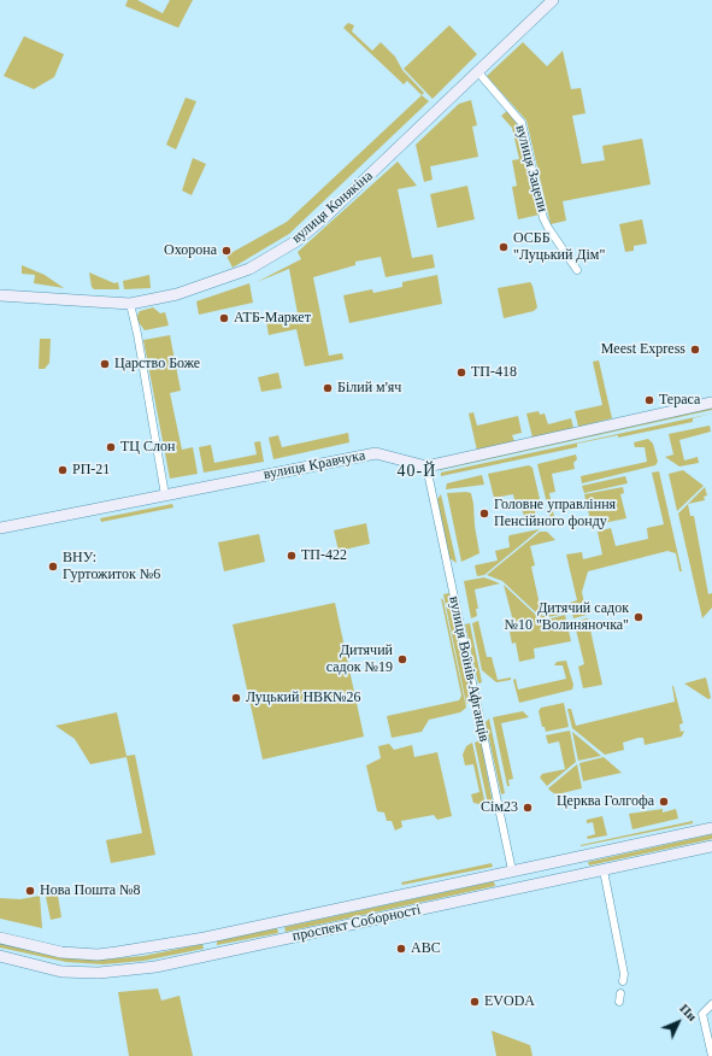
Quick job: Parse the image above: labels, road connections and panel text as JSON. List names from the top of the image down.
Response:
{
  "streets": {
    "main road": ["вулиця Конякіна", "вулиця Кравчука", "проспект Соборності"],
    "street": ["вулиця Зацепи", "вулиця Воїнів-Афганців"]
  },
  "crossings": [
    ["вулиця Зацепи", "вулиця Конякіна"],
    ["вулиця Кравчука", "вулиця Воїнів-Афганців"],
    ["вулиця Воїнів-Афганців", "проспект Соборності"]
  ],
  "districts": ["40-Й"],
  "places": [
    "ОСББ \"Луцький Дім\"",
    "Охорона",
    "АТБ-Маркет",
    "Meest Express",
    "Царство Боже",
    "ТП-418",
    "Білий м'яч",
    "Тераса",
    "ТЦ Слон",
    "РП-21",
    "Головне управління Пенсійного фонду",
    "ТП-422",
    "ВНУ: Гуртожиток №6",
    "Дитячий садок №10 \"Волиняночка\"",
    "Дитячий садок №19",
    "Луцький НВК№26",
    "Церква Голгофа",
    "Сім23",
    "Нова Пошта №8",
    "АВС",
    "EVODA"
  ],
  "north": "top right"
}
